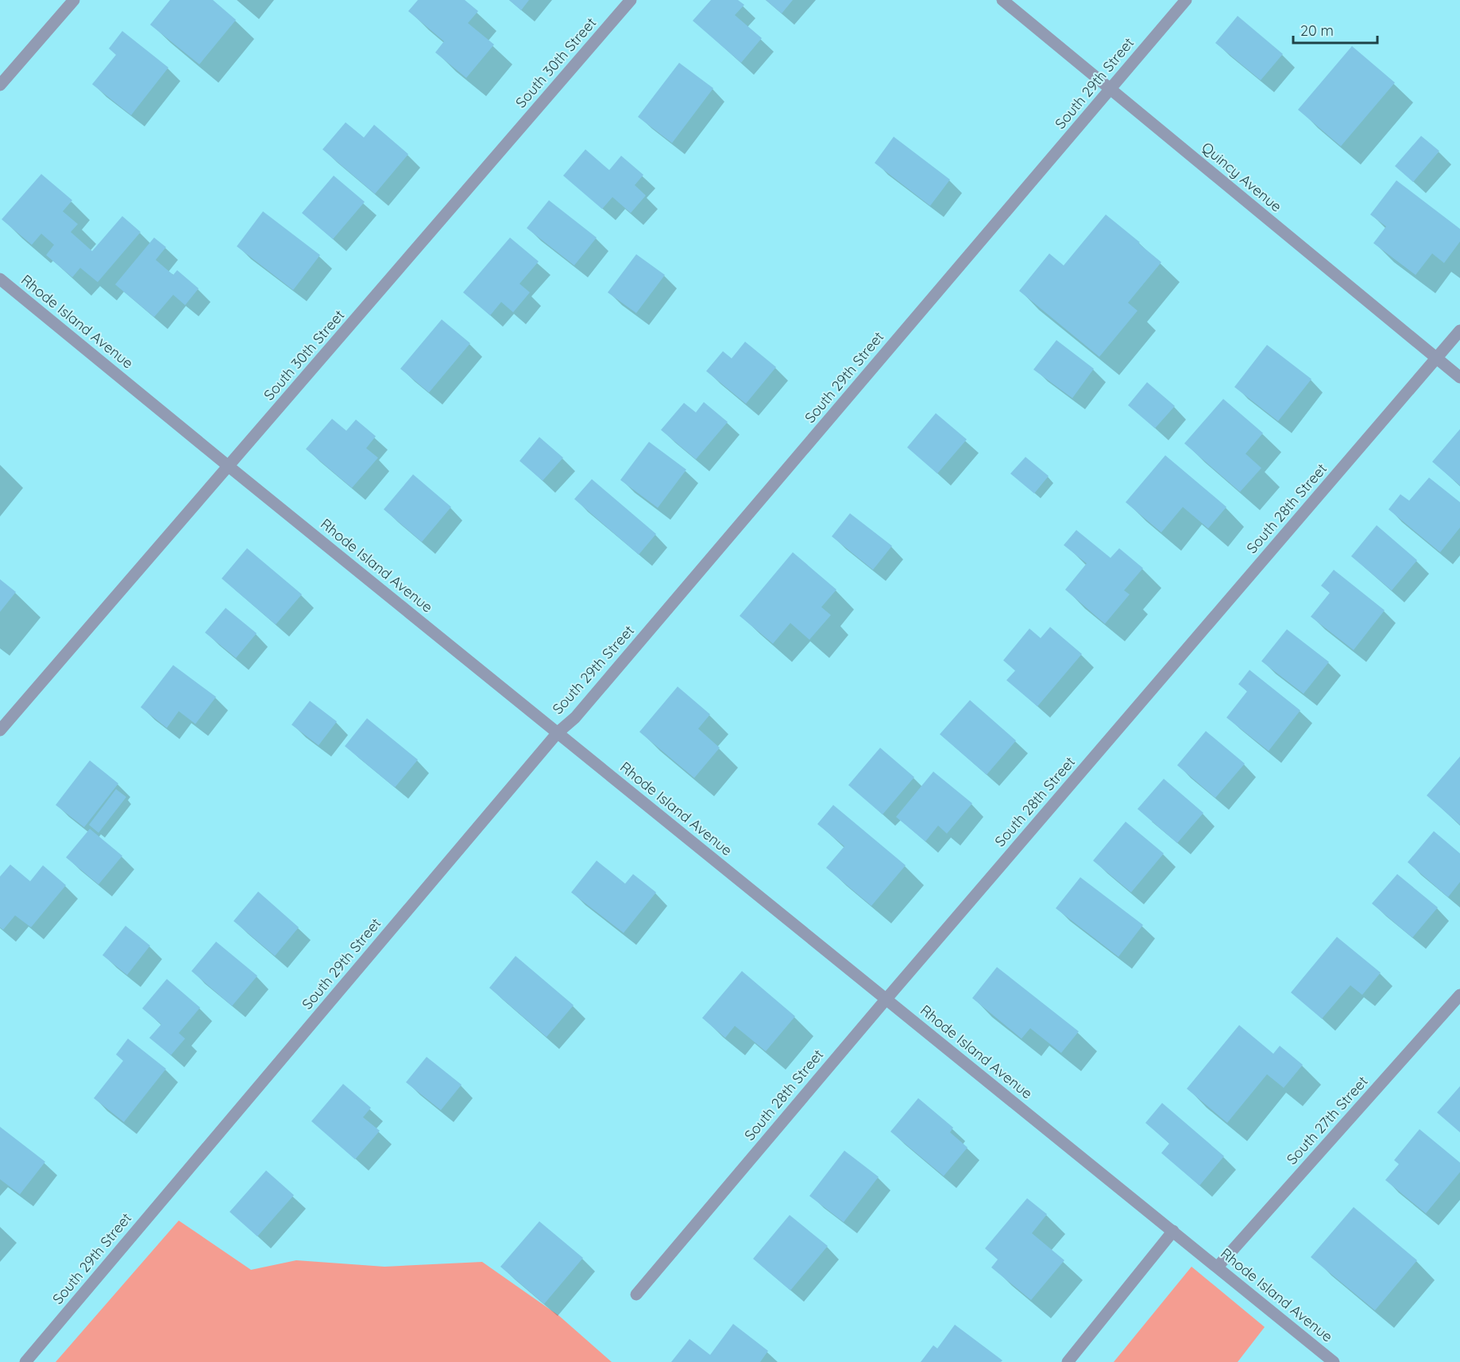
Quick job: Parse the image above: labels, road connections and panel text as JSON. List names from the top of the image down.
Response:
{
  "streets": {
    "street": [
      "South 30th Street",
      "South 29th Street",
      "Quincy Avenue",
      "Rhode Island Avenue",
      "South 28th Street",
      "South 27th Street"
    ]
  },
  "crossings": [
    ["South 30th Street", "Rhode Island Avenue"],
    ["South 29th Street", "Quincy Avenue"],
    ["South 29th Street", "Rhode Island Avenue"],
    ["Quincy Avenue", "South 28th Street"],
    ["Rhode Island Avenue", "South 28th Street"],
    ["Rhode Island Avenue", "South 27th Street"]
  ],
  "scale_bar": "20 m"
}
